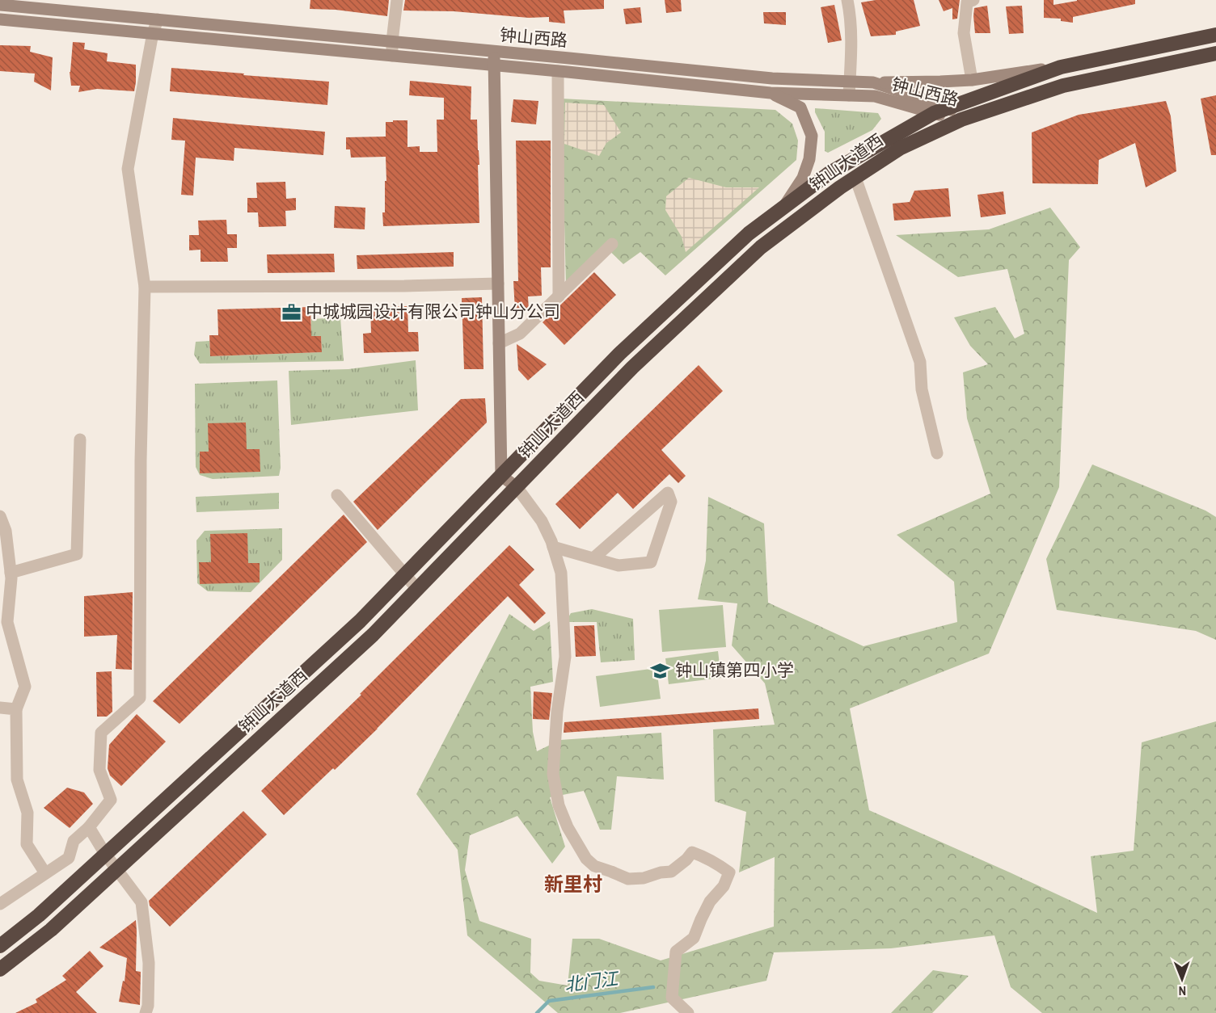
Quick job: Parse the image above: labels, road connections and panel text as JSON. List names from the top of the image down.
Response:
{
  "streets": {
    "highway": ["钟山大道西"],
    "main road": ["钟山西路"]
  },
  "crossings": [
    ["钟山西路", "钟山大道西"]
  ],
  "districts": ["新里村"],
  "water": ["北门江"],
  "places": {
    "office": ["中城城园设计有限公司钟山分公司"],
    "school or university": ["钟山镇第四小学"]
  },
  "north": "bottom"
}
